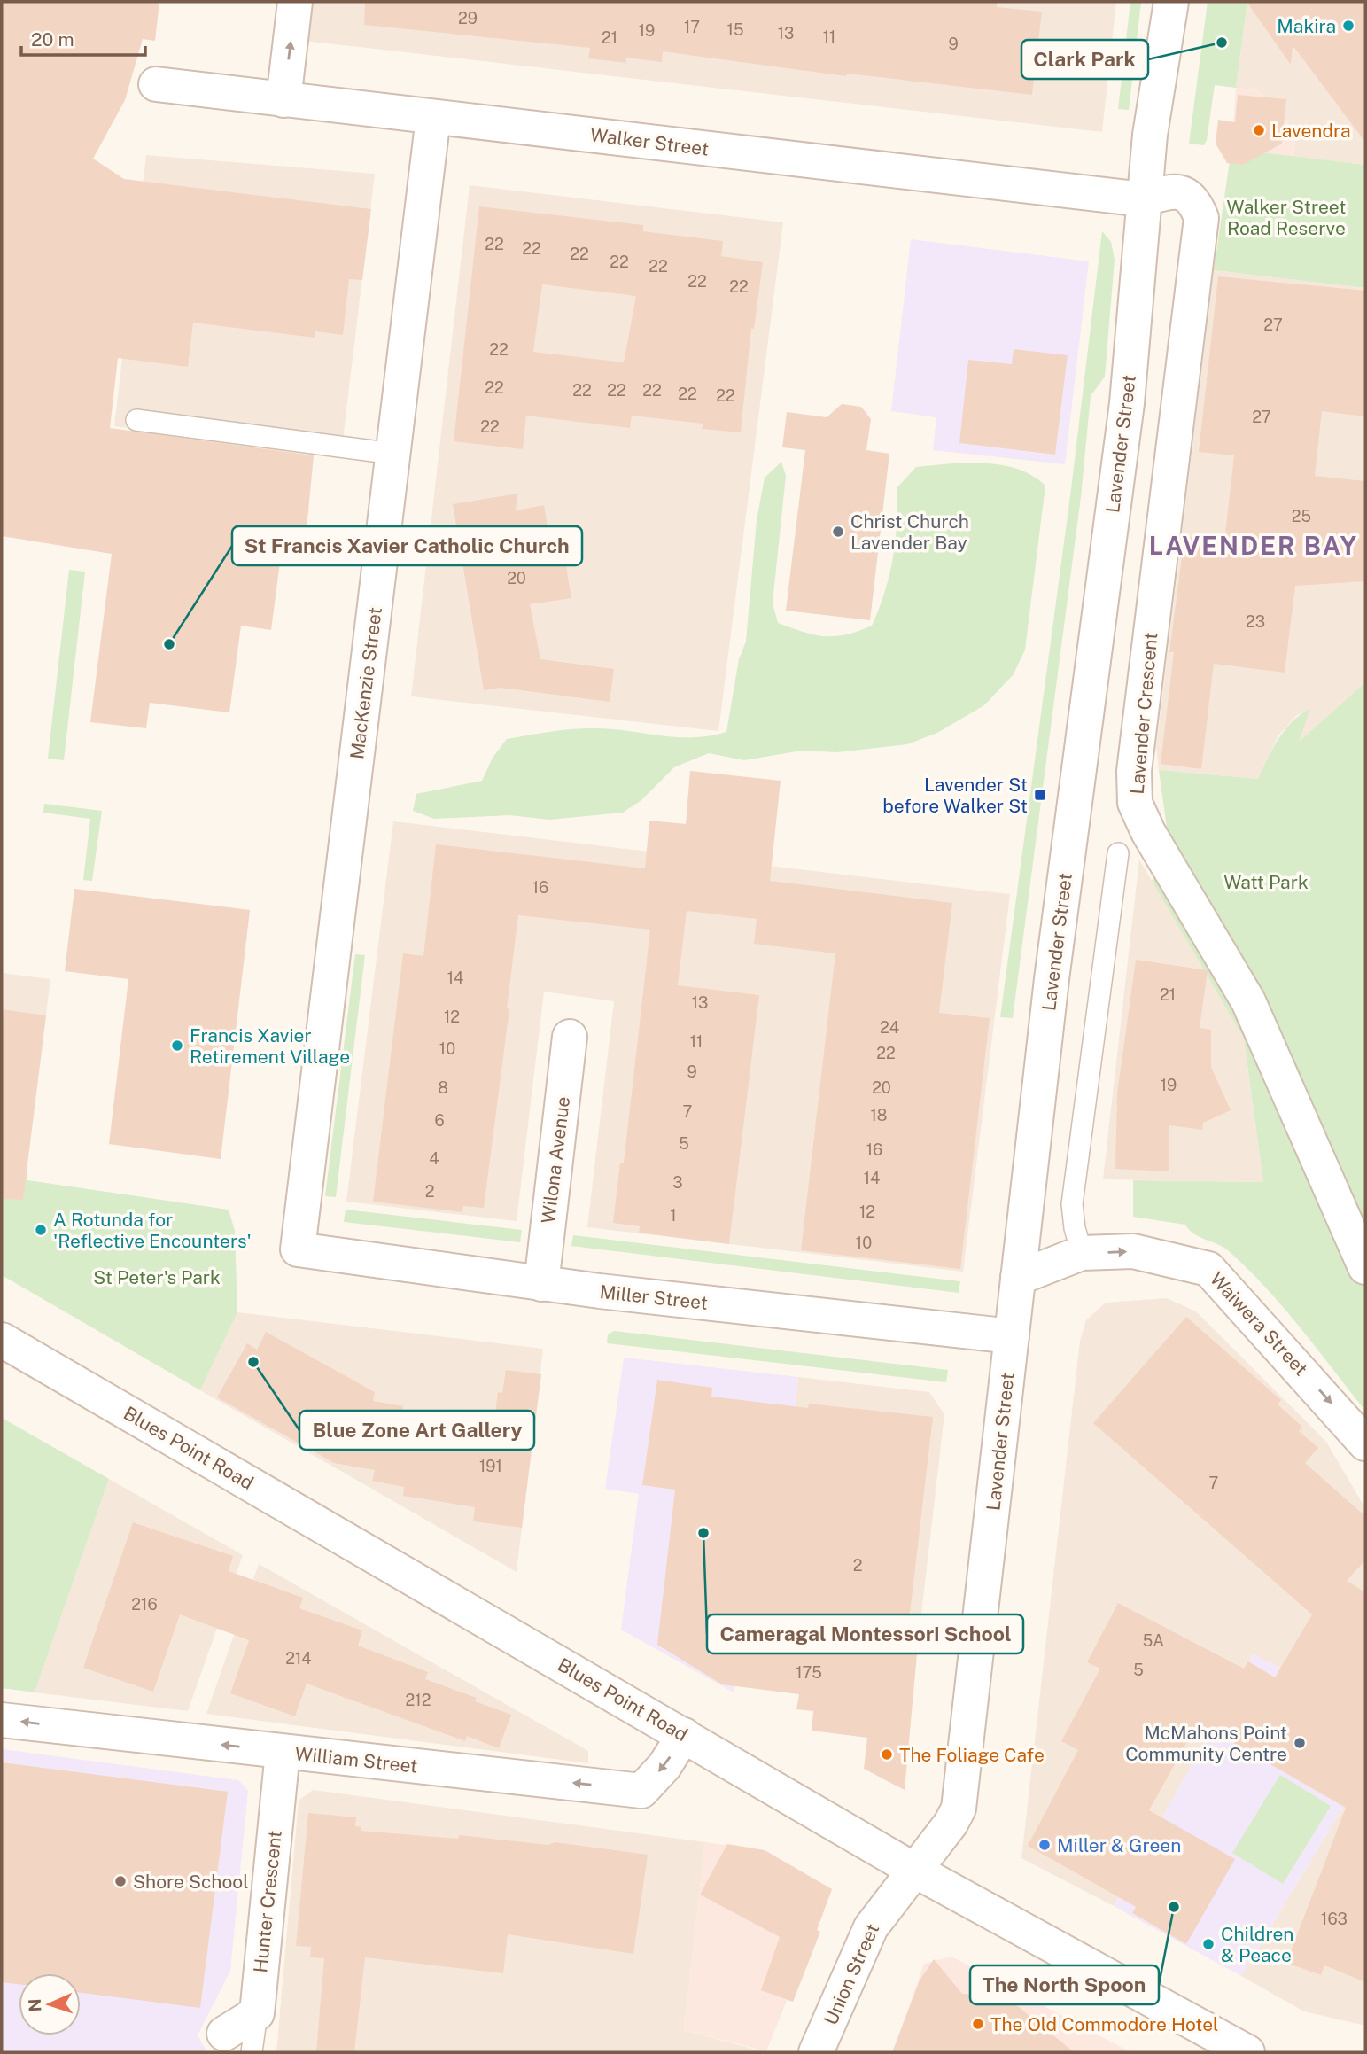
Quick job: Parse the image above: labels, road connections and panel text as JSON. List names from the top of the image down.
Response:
{
  "streets": {
    "street": [
      "Walker Street",
      "Lavender Street",
      "MacKenzie Street",
      "Lavender Crescent",
      "Wilona Avenue",
      "Miller Street",
      "Waiwera Street",
      "Blues Point Road",
      "William Street",
      "Hunter Crescent",
      "Union Street"
    ]
  },
  "crossings": [
    ["Walker Street", "Lavender Street"],
    ["Walker Street", "MacKenzie Street"],
    ["Walker Street", "Lavender Crescent"],
    ["Lavender Street", "Lavender Crescent"],
    ["Lavender Street", "Miller Street"],
    ["Lavender Street", "Waiwera Street"],
    ["Lavender Street", "Blues Point Road"],
    ["Lavender Street", "Union Street"],
    ["MacKenzie Street", "Miller Street"],
    ["Wilona Avenue", "Miller Street"],
    ["Blues Point Road", "William Street"],
    ["Blues Point Road", "Union Street"],
    ["William Street", "Hunter Crescent"]
  ],
  "one_way": ["Waiwera Street", "William Street"],
  "districts": ["LAVENDER BAY"],
  "parks": ["Walker Street Road Reserve", "Watt Park", "St Peter's Park"],
  "places": {
    "other": [
      "Makira",
      "Clark Park",
      "Lavendra",
      "Christ Church Lavender Bay",
      "St Francis Xavier Catholic Church",
      "Francis Xavier Retirement Village",
      "A Rotunda for 'Reflective Encounters'",
      "Blue Zone Art Gallery",
      "Cameragal Montessori School",
      "McMahons Point Community Centre",
      "The Foliage Cafe",
      "Miller & Green",
      "Shore School",
      "The North Spoon",
      "Children & Peace",
      "The Old Commodore Hotel"
    ],
    "transit": ["Lavender St before Walker St"]
  },
  "house_numbers": [
    "29",
    "17",
    "15",
    "19",
    "13",
    "11",
    "21",
    "9",
    "22",
    "22",
    "22",
    "22",
    "22",
    "22",
    "22",
    "27",
    "22",
    "22",
    "22",
    "22",
    "22",
    "22",
    "22",
    "27",
    "22",
    "25",
    "20",
    "23",
    "16",
    "14",
    "21",
    "13",
    "12",
    "24",
    "11",
    "10",
    "22",
    "9",
    "19",
    "8",
    "20",
    "7",
    "18",
    "6",
    "5",
    "16",
    "4",
    "14",
    "3",
    "2",
    "12",
    "1",
    "10",
    "191",
    "7",
    "2",
    "216",
    "5A",
    "214",
    "5",
    "175",
    "212",
    "163"
  ],
  "scale_bar": "20 m",
  "north": "left"
}
